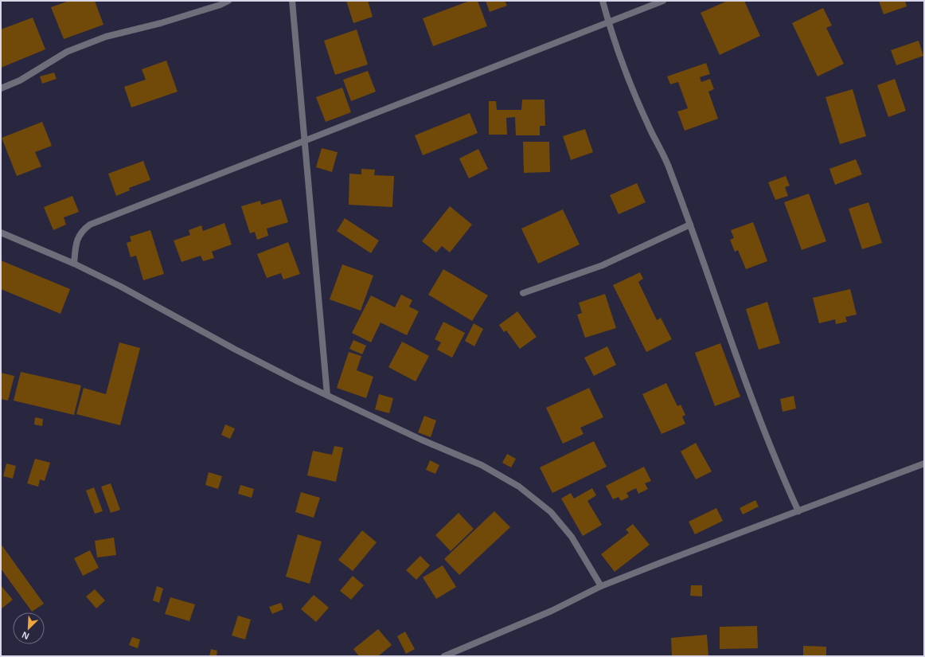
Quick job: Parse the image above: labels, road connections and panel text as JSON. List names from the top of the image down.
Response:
{
  "north": "bottom left"
}
